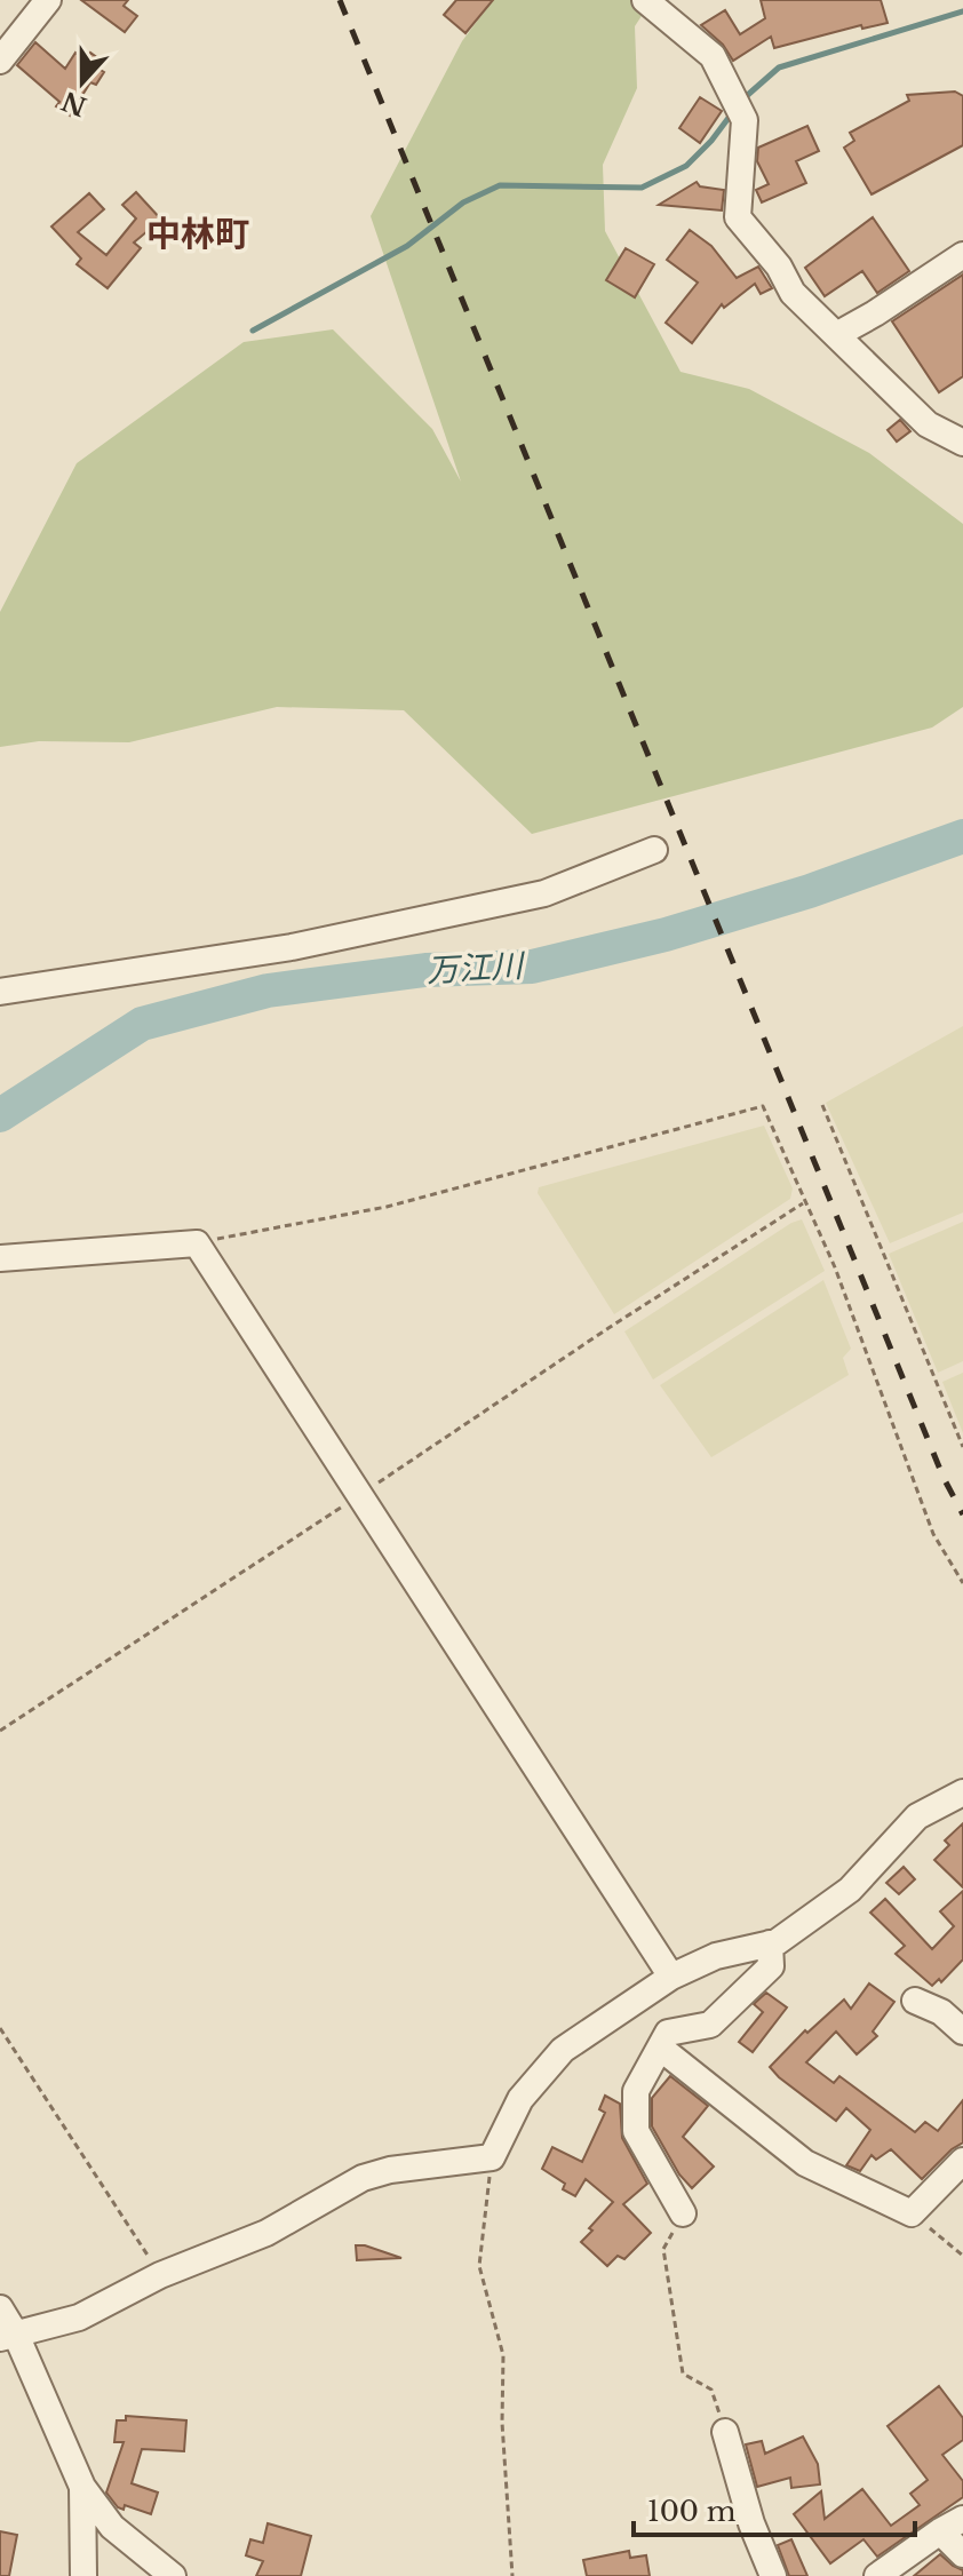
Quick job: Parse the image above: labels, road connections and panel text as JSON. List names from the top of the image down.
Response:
{
  "districts": ["中林町"],
  "water": ["万江川"],
  "scale_bar": "100 m",
  "north": "bottom"
}
